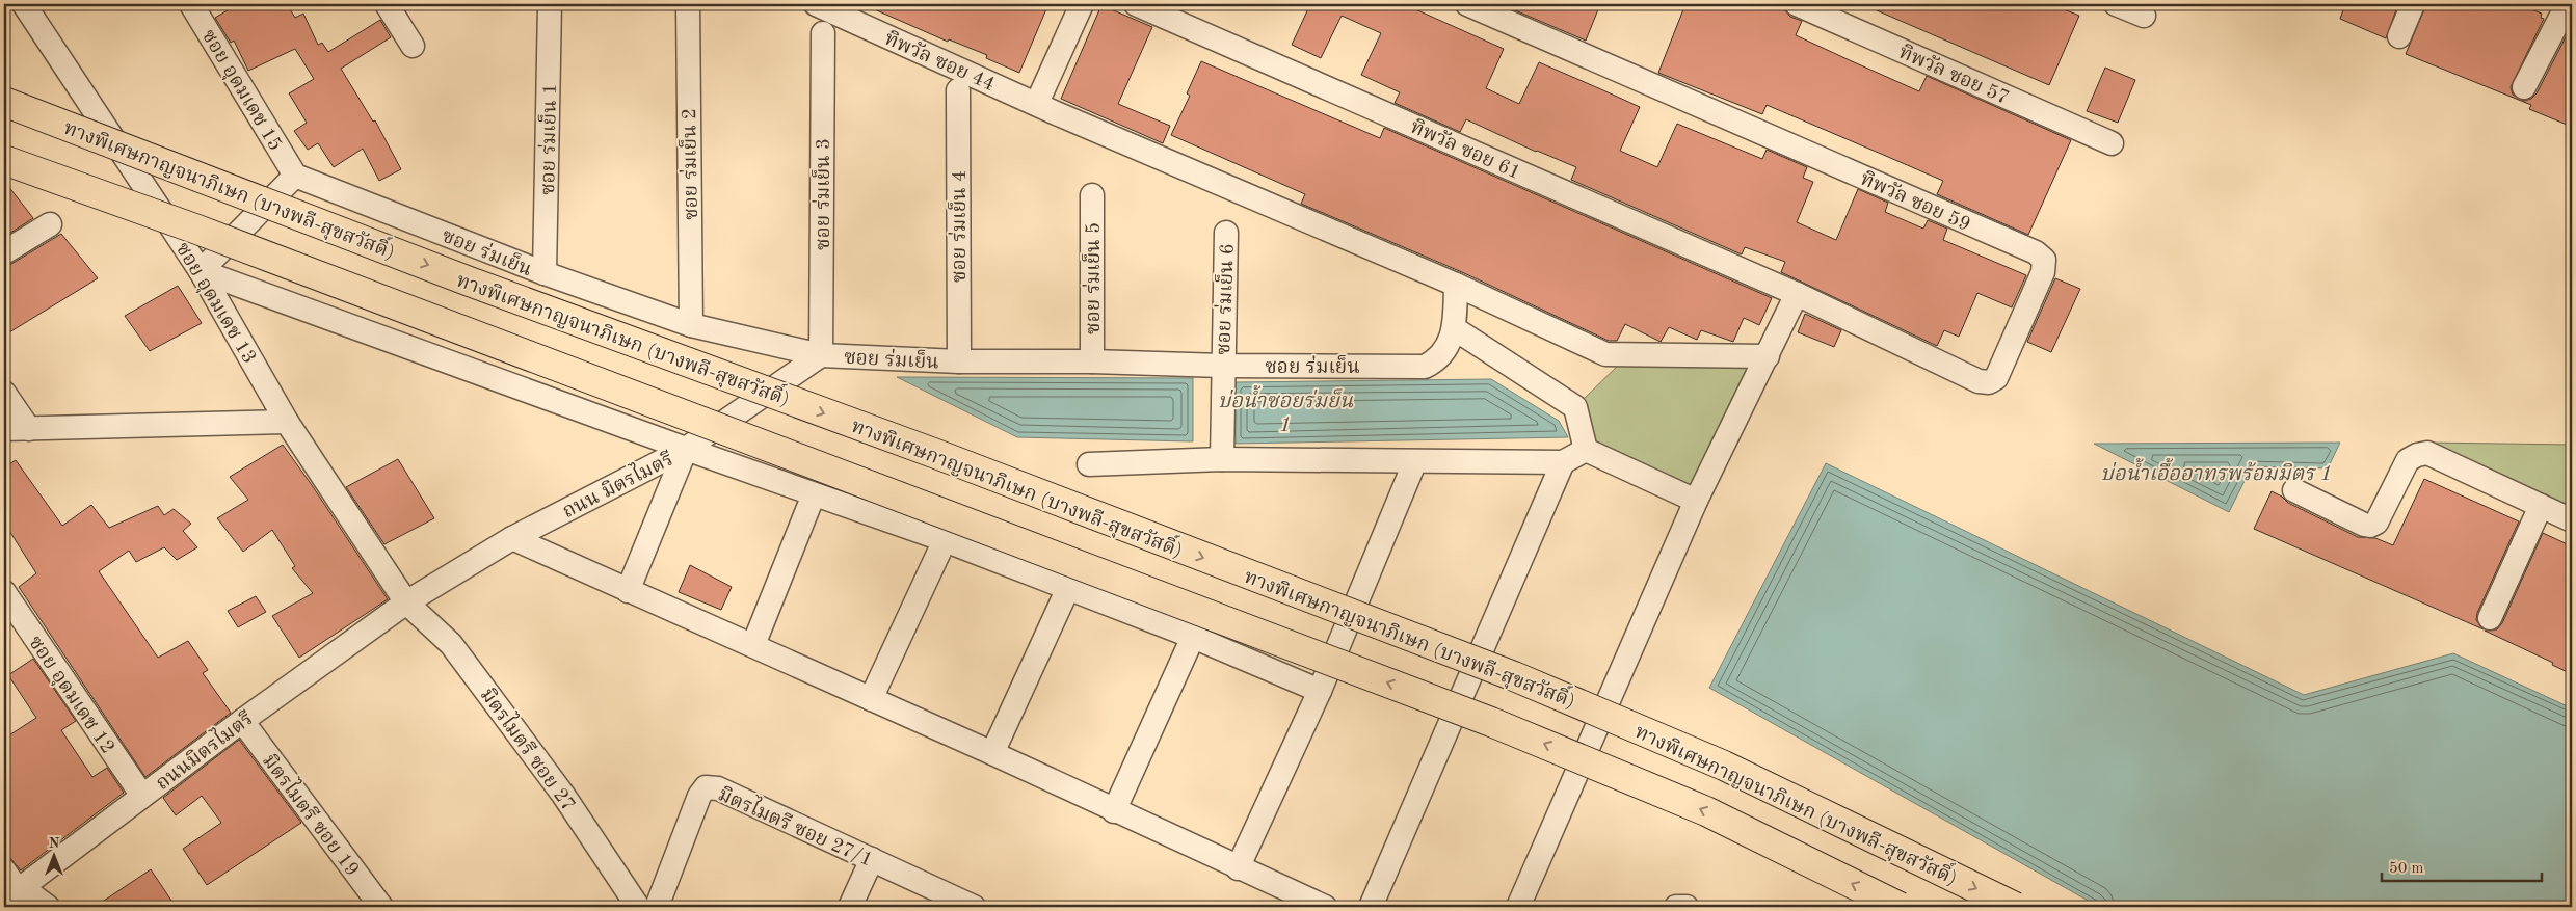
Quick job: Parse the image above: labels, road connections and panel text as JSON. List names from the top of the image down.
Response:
{
  "streets": {
    "highway": ["ทางพิเศษกาญจนาภิเษก (บางพลี-สุขสวัสดิ์)"],
    "street": [
      "ทิพวัล ซอย 44",
      "ทิพวัล ซอย 57",
      "ซอย อุดมเดช 15",
      "ซอย ร่มเย็น 1",
      "ทิพวัล ซอย 61",
      "ซอย ร่มเย็น 2",
      "ซอย ร่มเย็น 3",
      "ทิพวัล ซอย 59",
      "ซอย ร่มเย็น 4",
      "ซอย ร่มเย็น",
      "ซอย ร่มเย็น 5",
      "ซอย ร่มเย็น 6",
      "ซอย อุดมเดช 13",
      "ถนน มิตรไมตรี",
      "ซอย อุดมเดช 12",
      "มิตรไมตรี ซอย 27",
      "ถนนมิตรไมตรี",
      "มิตรไมตรี ซอย 19",
      "มิตรไมตรี ซอย 27/1"
    ]
  },
  "crossings": [
    ["ทิพวัล ซอย 44", "ซอย ร่มเย็น"],
    ["ซอย อุดมเดช 15", "ซอย ร่มเย็น"],
    ["ซอย ร่มเย็น 1", "ซอย ร่มเย็น"],
    ["ทิพวัล ซอย 61", "ทิพวัล ซอย 59"],
    ["ซอย ร่มเย็น 2", "ซอย ร่มเย็น"],
    ["ซอย ร่มเย็น 3", "ซอย ร่มเย็น"],
    ["ซอย ร่มเย็น 3", "ถนน มิตรไมตรี"],
    ["ซอย ร่มเย็น 4", "ซอย ร่มเย็น"],
    ["ซอย ร่มเย็น", "ซอย ร่มเย็น 5"],
    ["ซอย ร่มเย็น", "ซอย ร่มเย็น 6"],
    ["ซอย ร่มเย็น", "ถนน มิตรไมตรี"],
    ["ซอย อุดมเดช 13", "ถนน มิตรไมตรี"],
    ["ซอย อุดมเดช 13", "มิตรไมตรี ซอย 27"],
    ["ซอย อุดมเดช 13", "ถนนมิตรไมตรี"],
    ["ถนน มิตรไมตรี", "มิตรไมตรี ซอย 27"],
    ["ถนน มิตรไมตรี", "ถนนมิตรไมตรี"],
    ["ซอย อุดมเดช 12", "ถนนมิตรไมตรี"],
    ["มิตรไมตรี ซอย 27", "ถนนมิตรไมตรี"],
    ["ถนนมิตรไมตรี", "มิตรไมตรี ซอย 19"]
  ],
  "water": ["บ่อน้ำซอยร่มย็น 1", "บ่อน้ำเอื้ออาทรพร้อมมิตร 1"],
  "scale_bar": "50 m",
  "north": "top"
}
